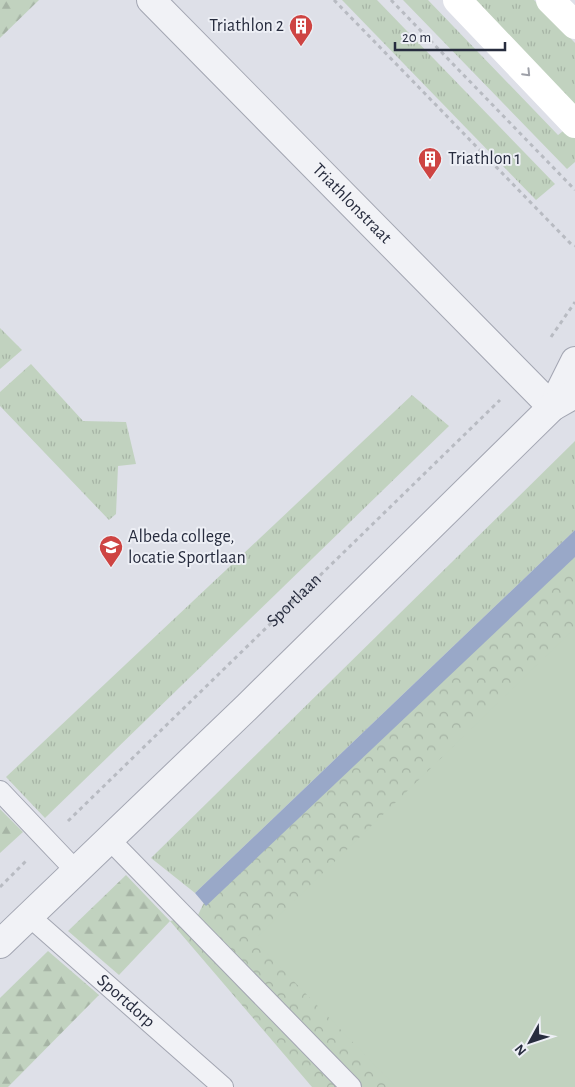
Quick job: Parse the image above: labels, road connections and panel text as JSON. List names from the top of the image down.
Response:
{
  "streets": {
    "street": ["Triathlonstraat"],
    "lane": ["Sportdorp"],
    "path": ["Sportlaan"]
  },
  "crossings": [
    ["Triathlonstraat", "Sportlaan"]
  ],
  "places": {
    "building": ["Triathlon 2", "Triathlon 1"],
    "school or university": ["Albeda college, locatie Sportlaan"]
  },
  "scale_bar": "20 m",
  "north": "bottom left"
}
